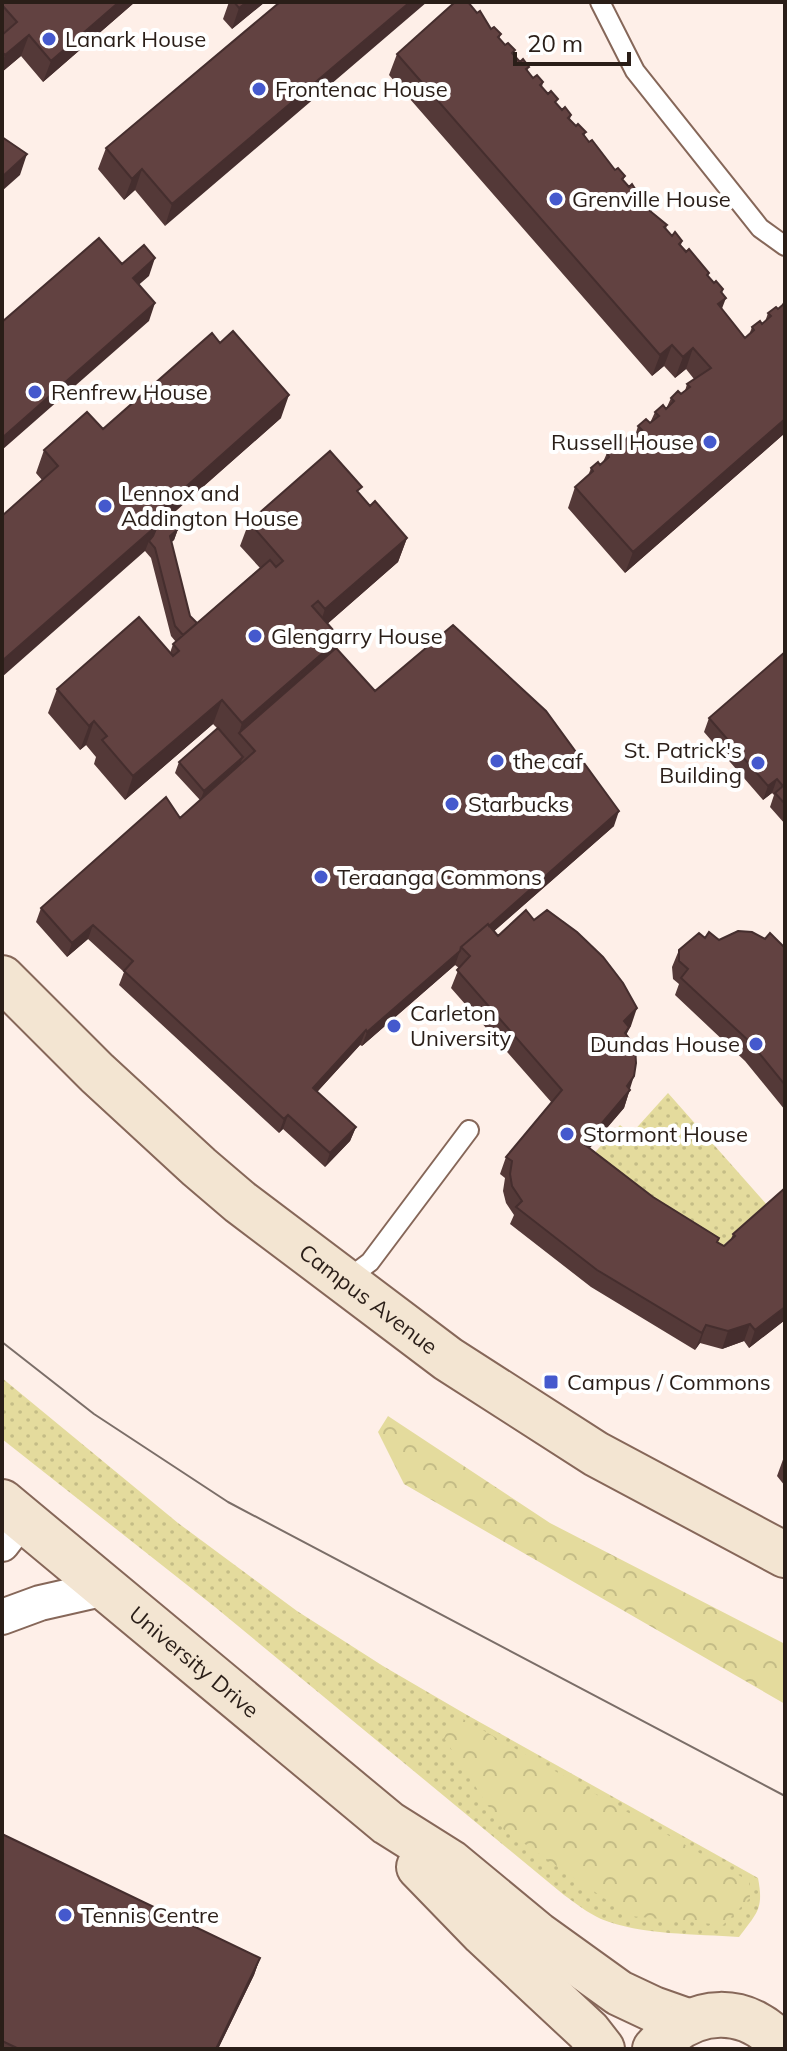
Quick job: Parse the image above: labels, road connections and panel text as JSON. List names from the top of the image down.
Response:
{
  "streets": {
    "street": ["Campus Avenue", "University Drive"]
  },
  "places": {
    "other": [
      "Lanark House",
      "Frontenac House",
      "Grenville House",
      "Renfrew House",
      "Russell House",
      "Lennox and Addington House",
      "Glengarry House",
      "the caf",
      "St. Patrick's Building",
      "Starbucks",
      "Teraanga Commons",
      "Carleton University",
      "Dundas House",
      "Stormont House",
      "Tennis Centre"
    ],
    "transit": ["Campus / Commons"]
  },
  "scale_bar": "20 m"
}
